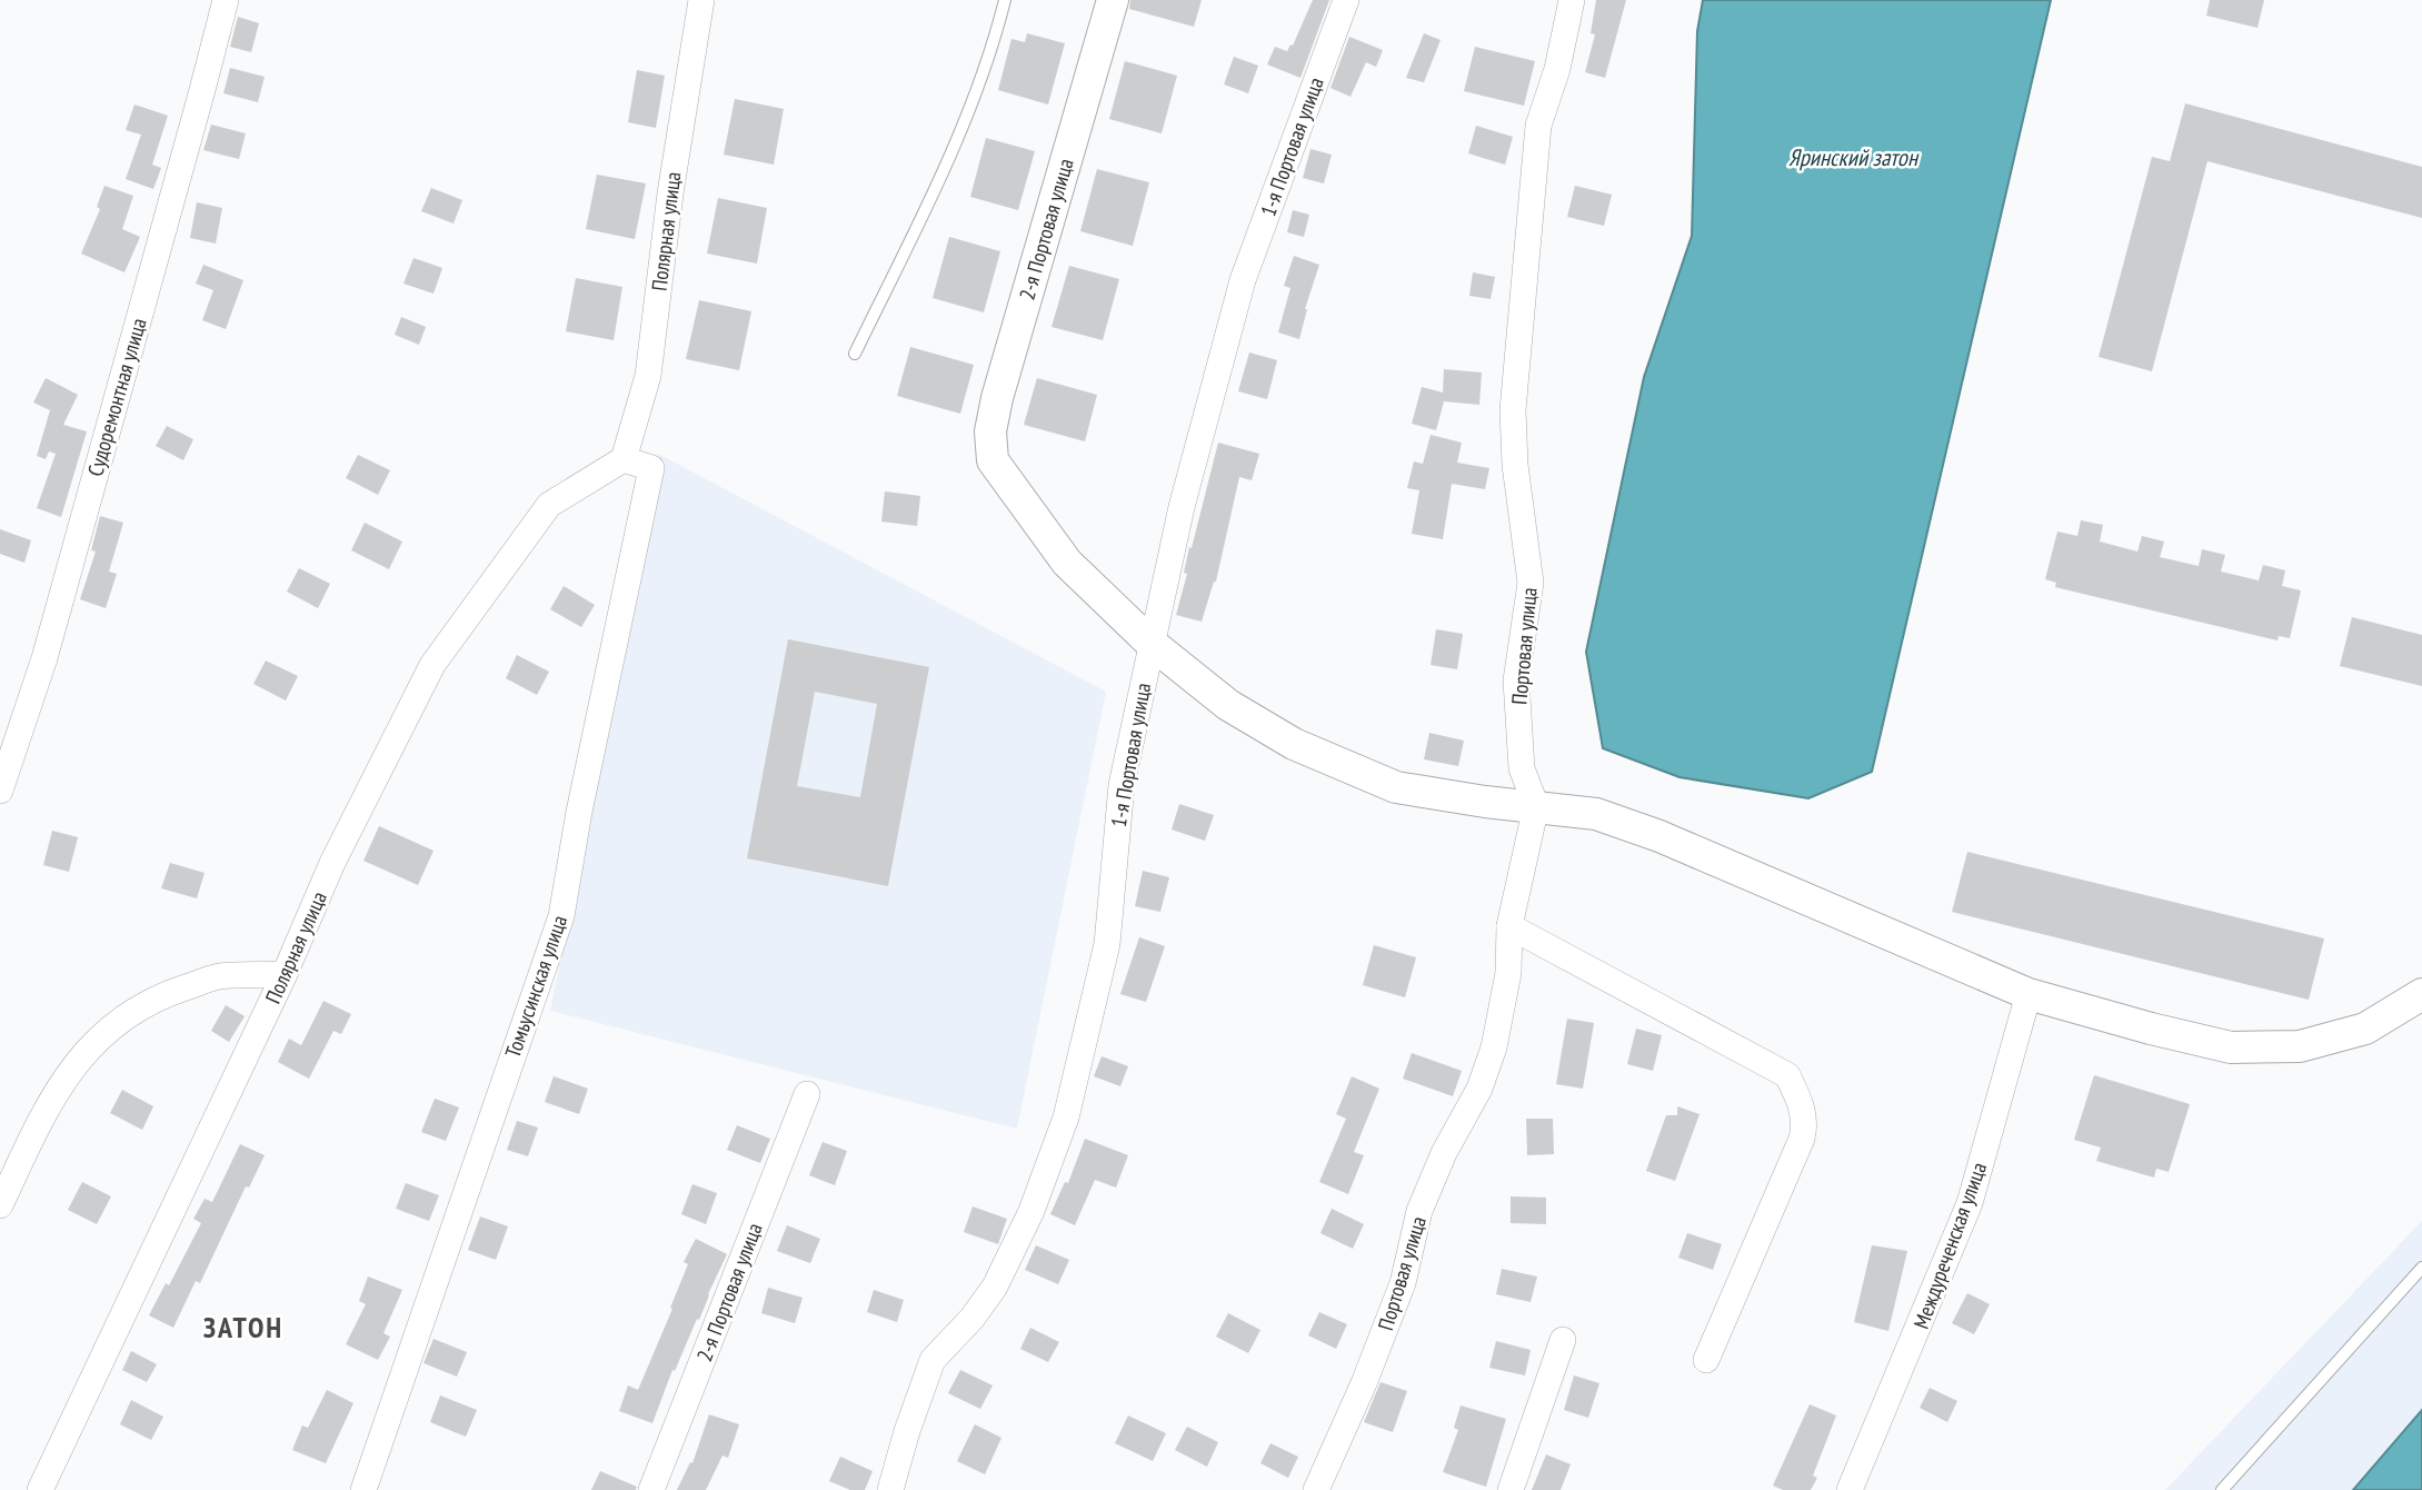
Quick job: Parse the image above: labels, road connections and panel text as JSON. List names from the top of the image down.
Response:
{
  "streets": {
    "street": [
      "1-я Портовая улица",
      "2-я Портовая улица",
      "Полярная улица",
      "Судоремонтная улица",
      "Портовая улица",
      "Томьусинская улица",
      "Междуреченская улица"
    ]
  },
  "crossings": [
    ["1-я Портовая улица", "2-я Портовая улица"],
    ["Полярная улица", "Томьусинская улица"]
  ],
  "districts": ["ЗАТОН"],
  "water": ["Яринский затон"]
}
